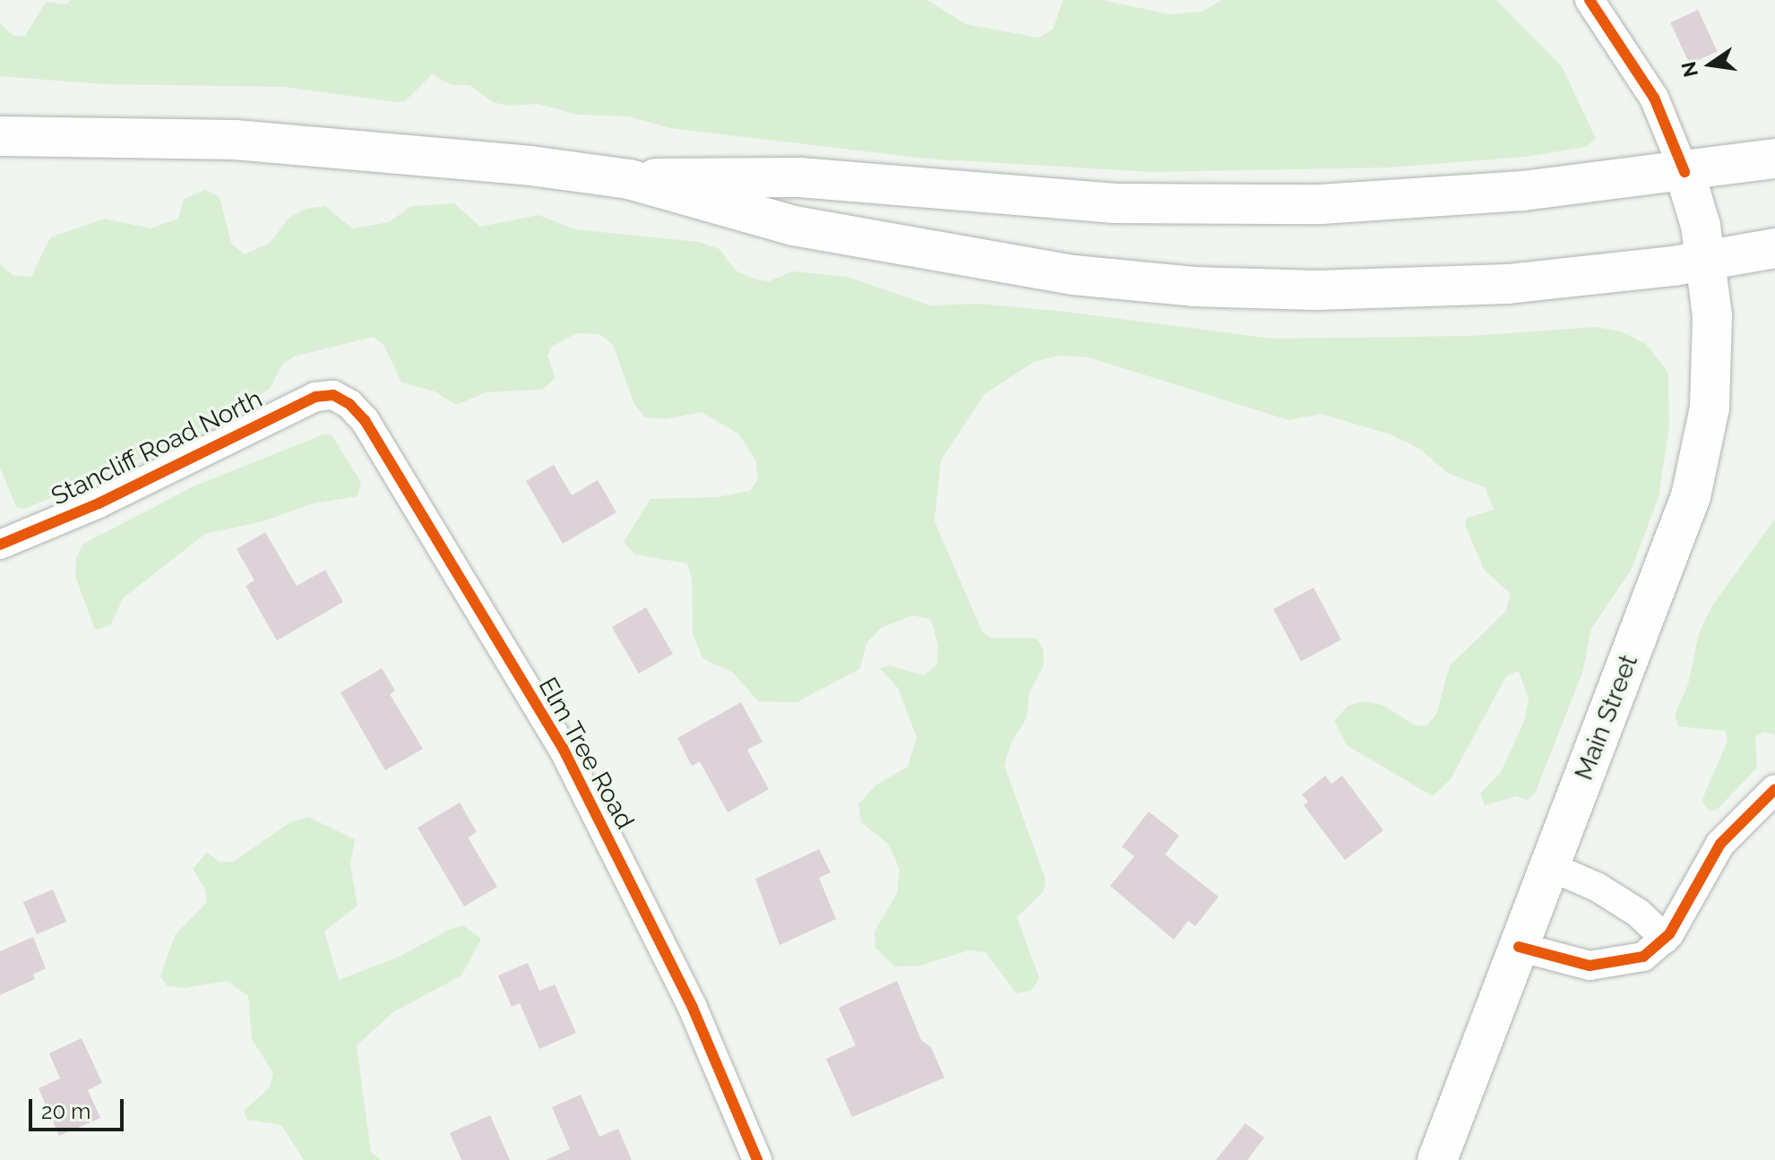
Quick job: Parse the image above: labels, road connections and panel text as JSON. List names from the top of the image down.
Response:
{
  "streets": {
    "main road": ["Main Street"],
    "street": ["Stancliff Road North", "Elm Tree Road"]
  },
  "crossings": [
    ["Stancliff Road North", "Elm Tree Road"]
  ],
  "scale_bar": "20 m",
  "north": "left"
}
